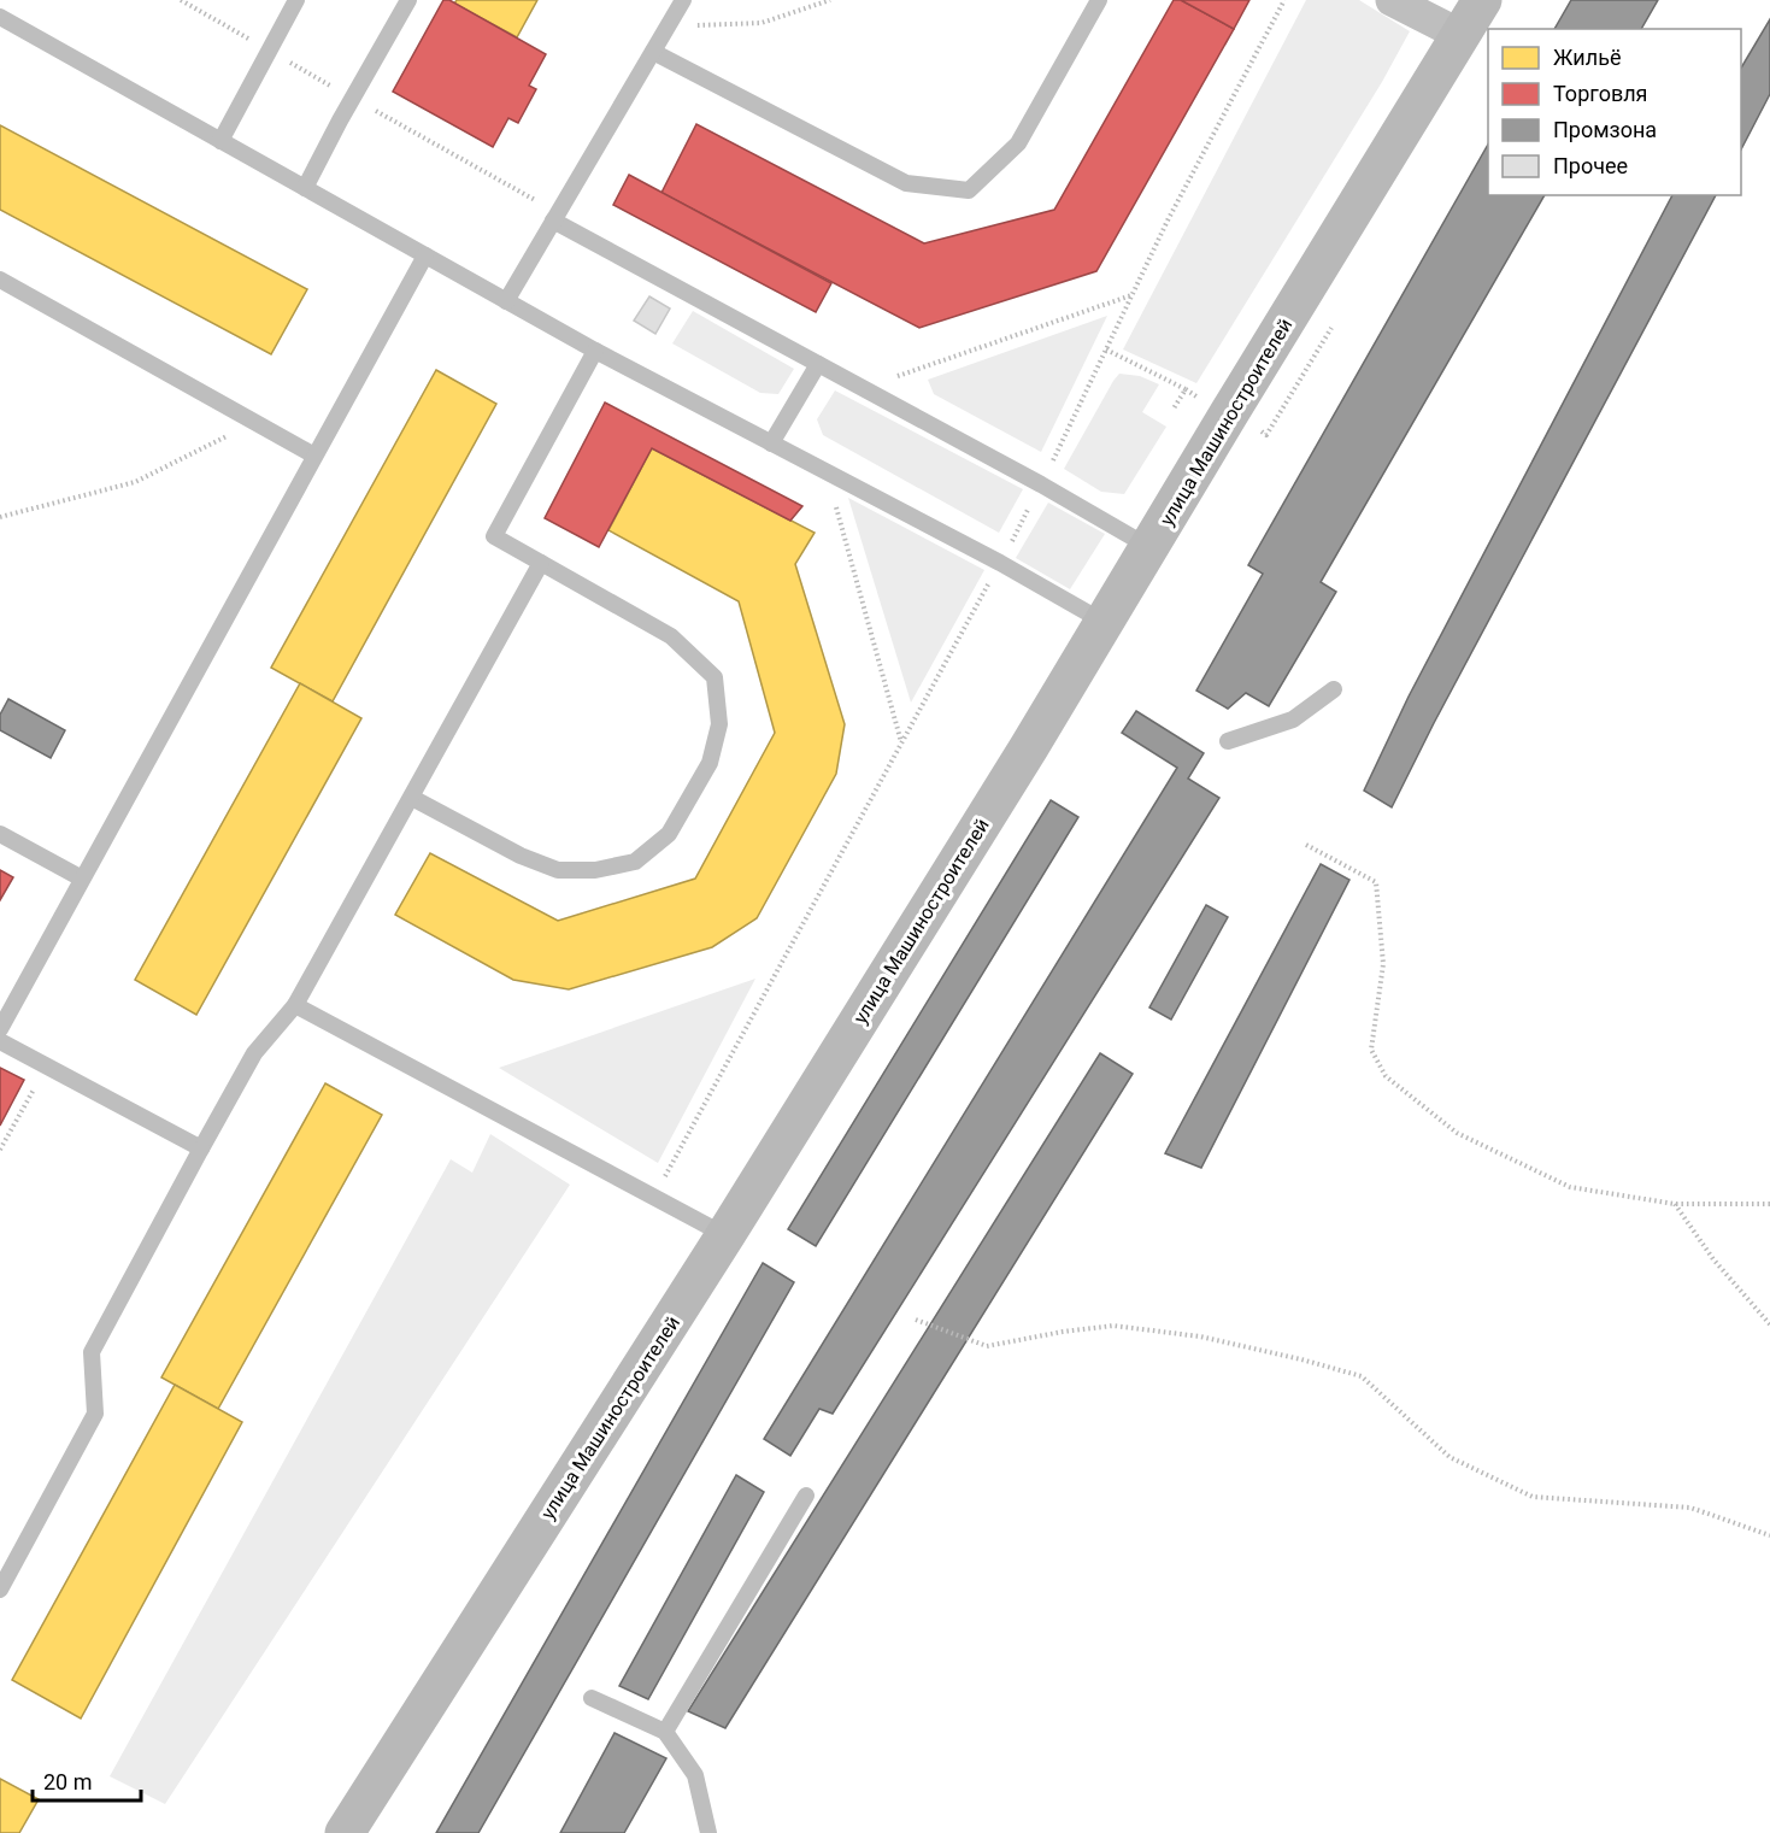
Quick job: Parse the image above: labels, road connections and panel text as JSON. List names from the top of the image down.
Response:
{
  "streets": {
    "main road": ["улица Машиностроителей"]
  },
  "legend": [
    "Жильё",
    "Торговля",
    "Промзона",
    "Прочее"
  ],
  "scale_bar": "20 m"
}
